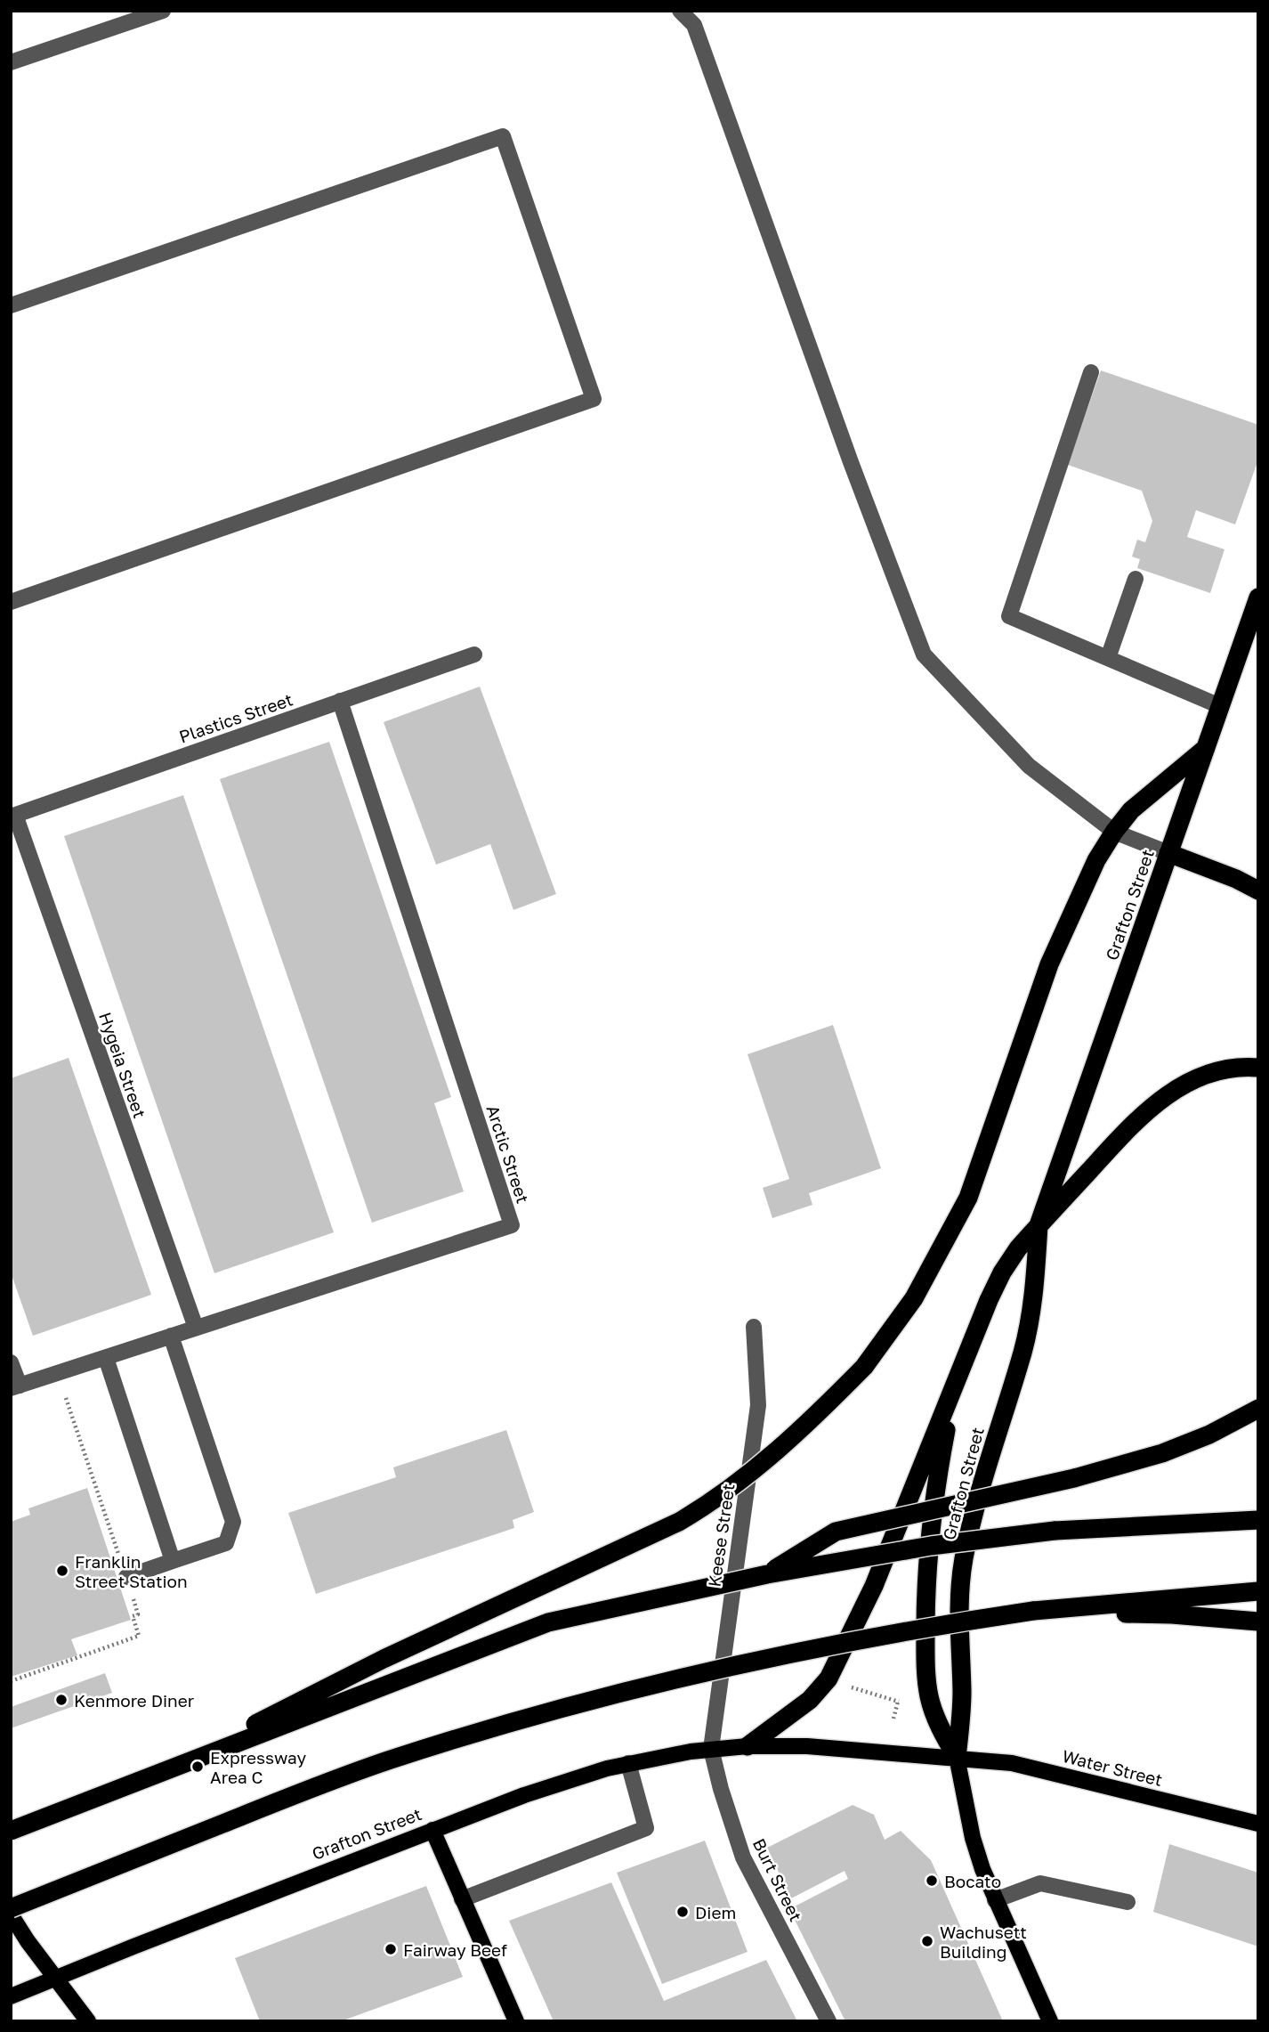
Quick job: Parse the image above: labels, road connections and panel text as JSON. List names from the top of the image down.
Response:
{
  "streets": {
    "highway": ["Grafton Street"],
    "main road": ["Water Street"],
    "street": [
      "Plastics Street",
      "Hygeia Street",
      "Arctic Street",
      "Keese Street",
      "Burt Street"
    ]
  },
  "crossings": [
    ["Plastics Street", "Hygeia Street"],
    ["Plastics Street", "Arctic Street"],
    ["Grafton Street", "Keese Street"],
    ["Grafton Street", "Water Street"],
    ["Grafton Street", "Burt Street"],
    ["Hygeia Street", "Arctic Street"],
    ["Keese Street", "Burt Street"]
  ],
  "places": [
    "Franklin Street Station",
    "Kenmore Diner",
    "Expressway Area C",
    "Bocato",
    "Diem",
    "Wachusett Building",
    "Fairway Beef"
  ]
}
